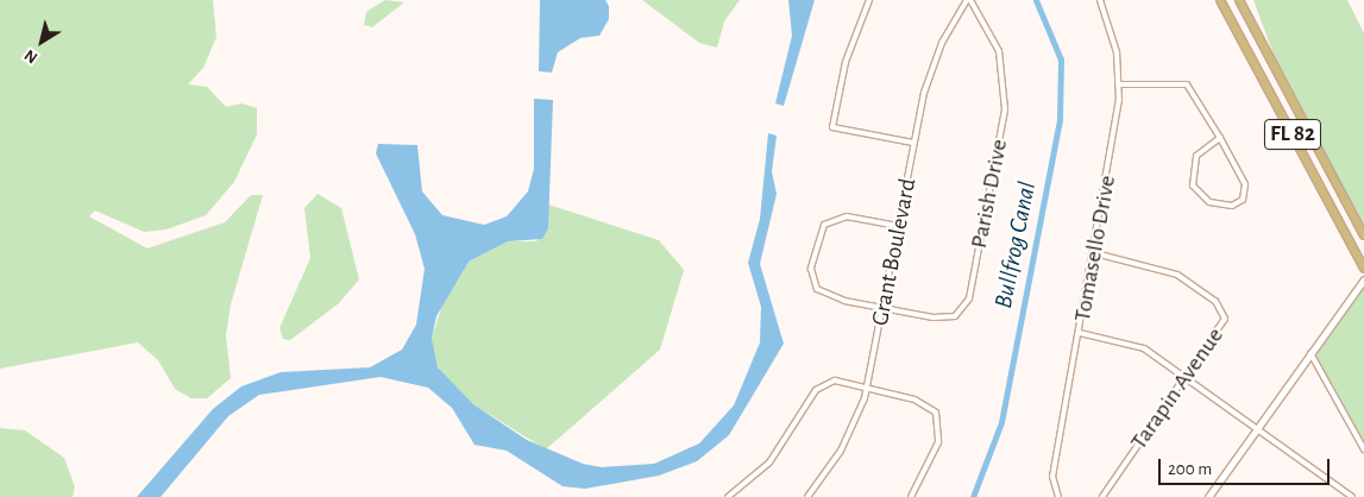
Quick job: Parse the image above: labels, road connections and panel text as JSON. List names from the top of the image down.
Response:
{
  "streets": {
    "highway": ["FL 82"],
    "street": [
      "Parish Drive",
      "Tomasello Drive",
      "Grant Boulevard",
      "Tarapin Avenue"
    ]
  },
  "crossings": [
    ["Parish Drive", "Grant Boulevard"],
    ["Tomasello Drive", "Tarapin Avenue"]
  ],
  "water": ["Bullfrog Canal"],
  "scale_bar": "200 m",
  "north": "bottom left"
}
